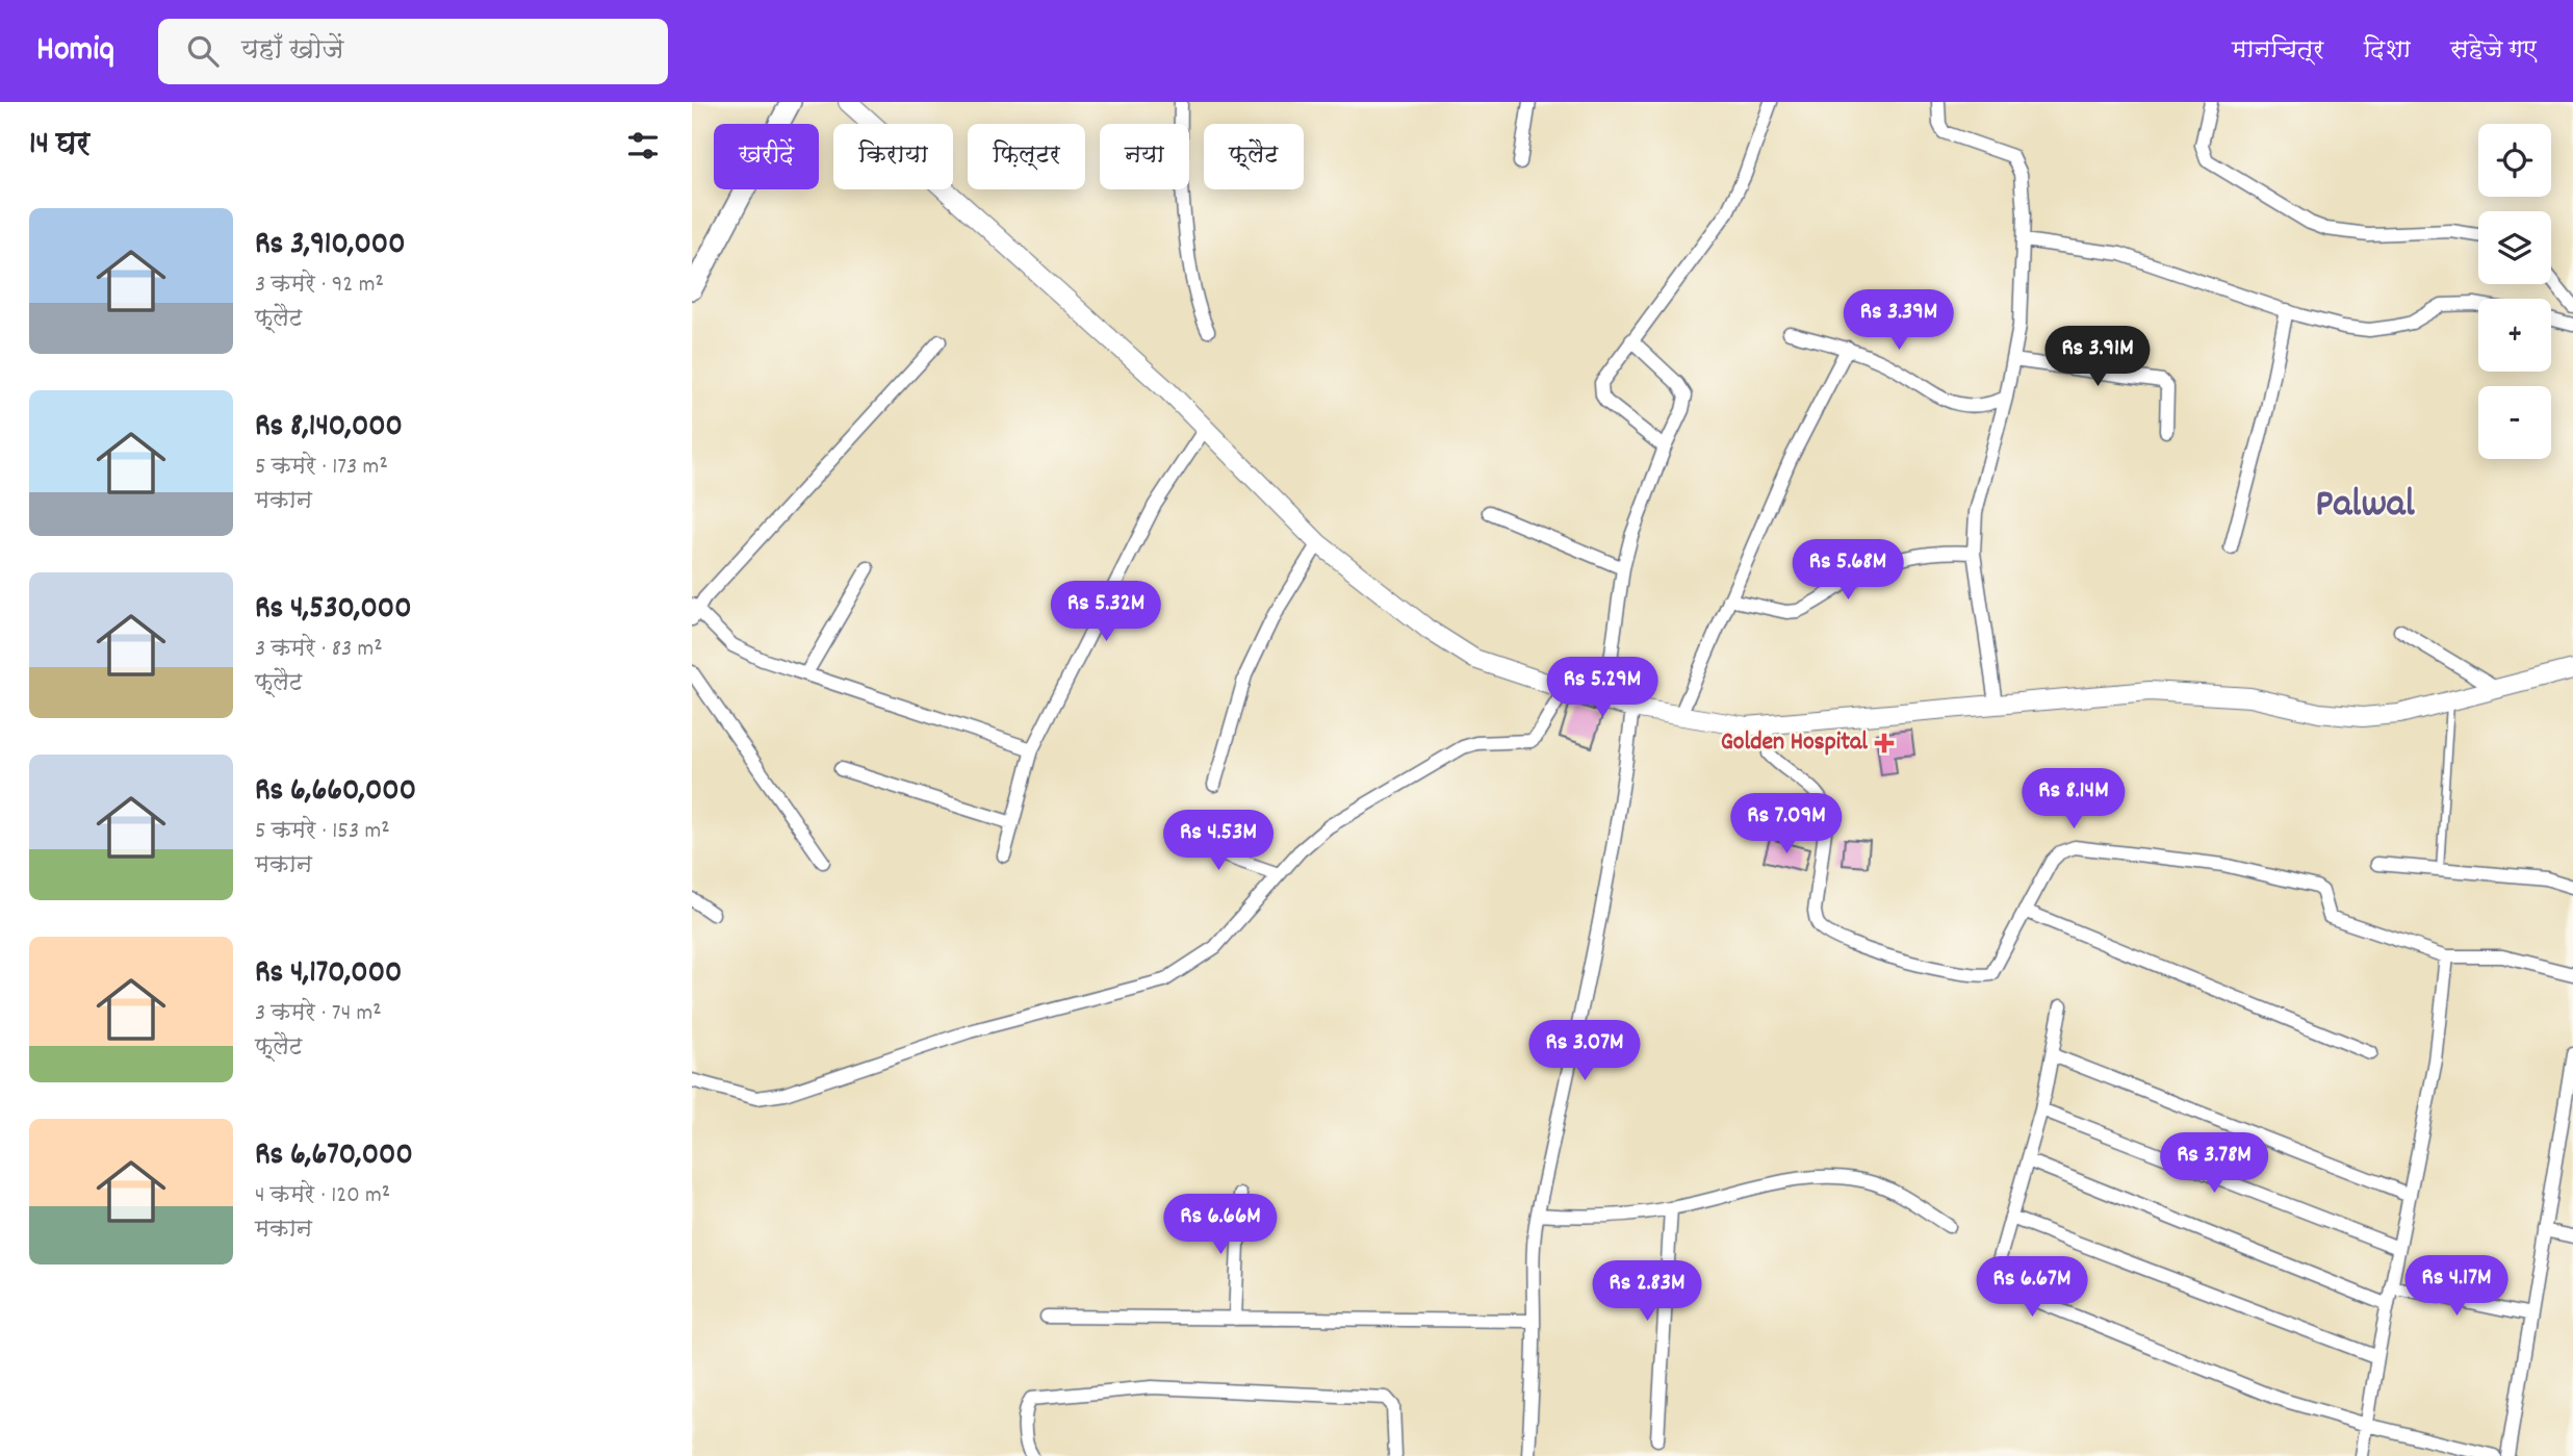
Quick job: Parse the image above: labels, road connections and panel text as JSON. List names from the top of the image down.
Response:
{
  "districts": ["Palwal"],
  "places": {
    "health": ["Golden Hospital"]
  },
  "page": {
    "header": "Homiq",
    "search": "यहाँ खोजें",
    "nav": ["मानचित्र", "दिशा", "सहेजे गए"],
    "heading": "14 घर",
    "map_buttons": ["+", "−"],
    "chip": [
      "खरीदें",
      "किराया",
      "फ़िल्टर",
      "नया",
      "फ़्लैट"
    ],
    "list": [
      {
        "name": "Rs 3,910,000",
        "note": "3 कमरे · 92 m² · फ़्लैट"
      },
      {
        "name": "Rs 8,140,000",
        "note": "5 कमरे · 173 m² · मकान"
      },
      {
        "name": "Rs 4,530,000",
        "note": "3 कमरे · 83 m² · फ़्लैट"
      },
      {
        "name": "Rs 6,660,000",
        "note": "5 कमरे · 153 m² · मकान"
      },
      {
        "name": "Rs 4,170,000",
        "note": "3 कमरे · 74 m² · फ़्लैट"
      },
      {
        "name": "Rs 6,670,000",
        "note": "4 कमरे · 120 m² · मकान"
      }
    ],
    "price": [
      "Rs 3.39M",
      "Rs 3.91M",
      "Rs 5.68M",
      "Rs 5.32M",
      "Rs 5.29M",
      "Rs 8.14M",
      "Rs 7.09M",
      "Rs 4.53M",
      "Rs 3.07M",
      "Rs 3.78M",
      "Rs 6.66M",
      "Rs 4.17M",
      "Rs 6.67M",
      "Rs 2.83M"
    ]
  }
}
